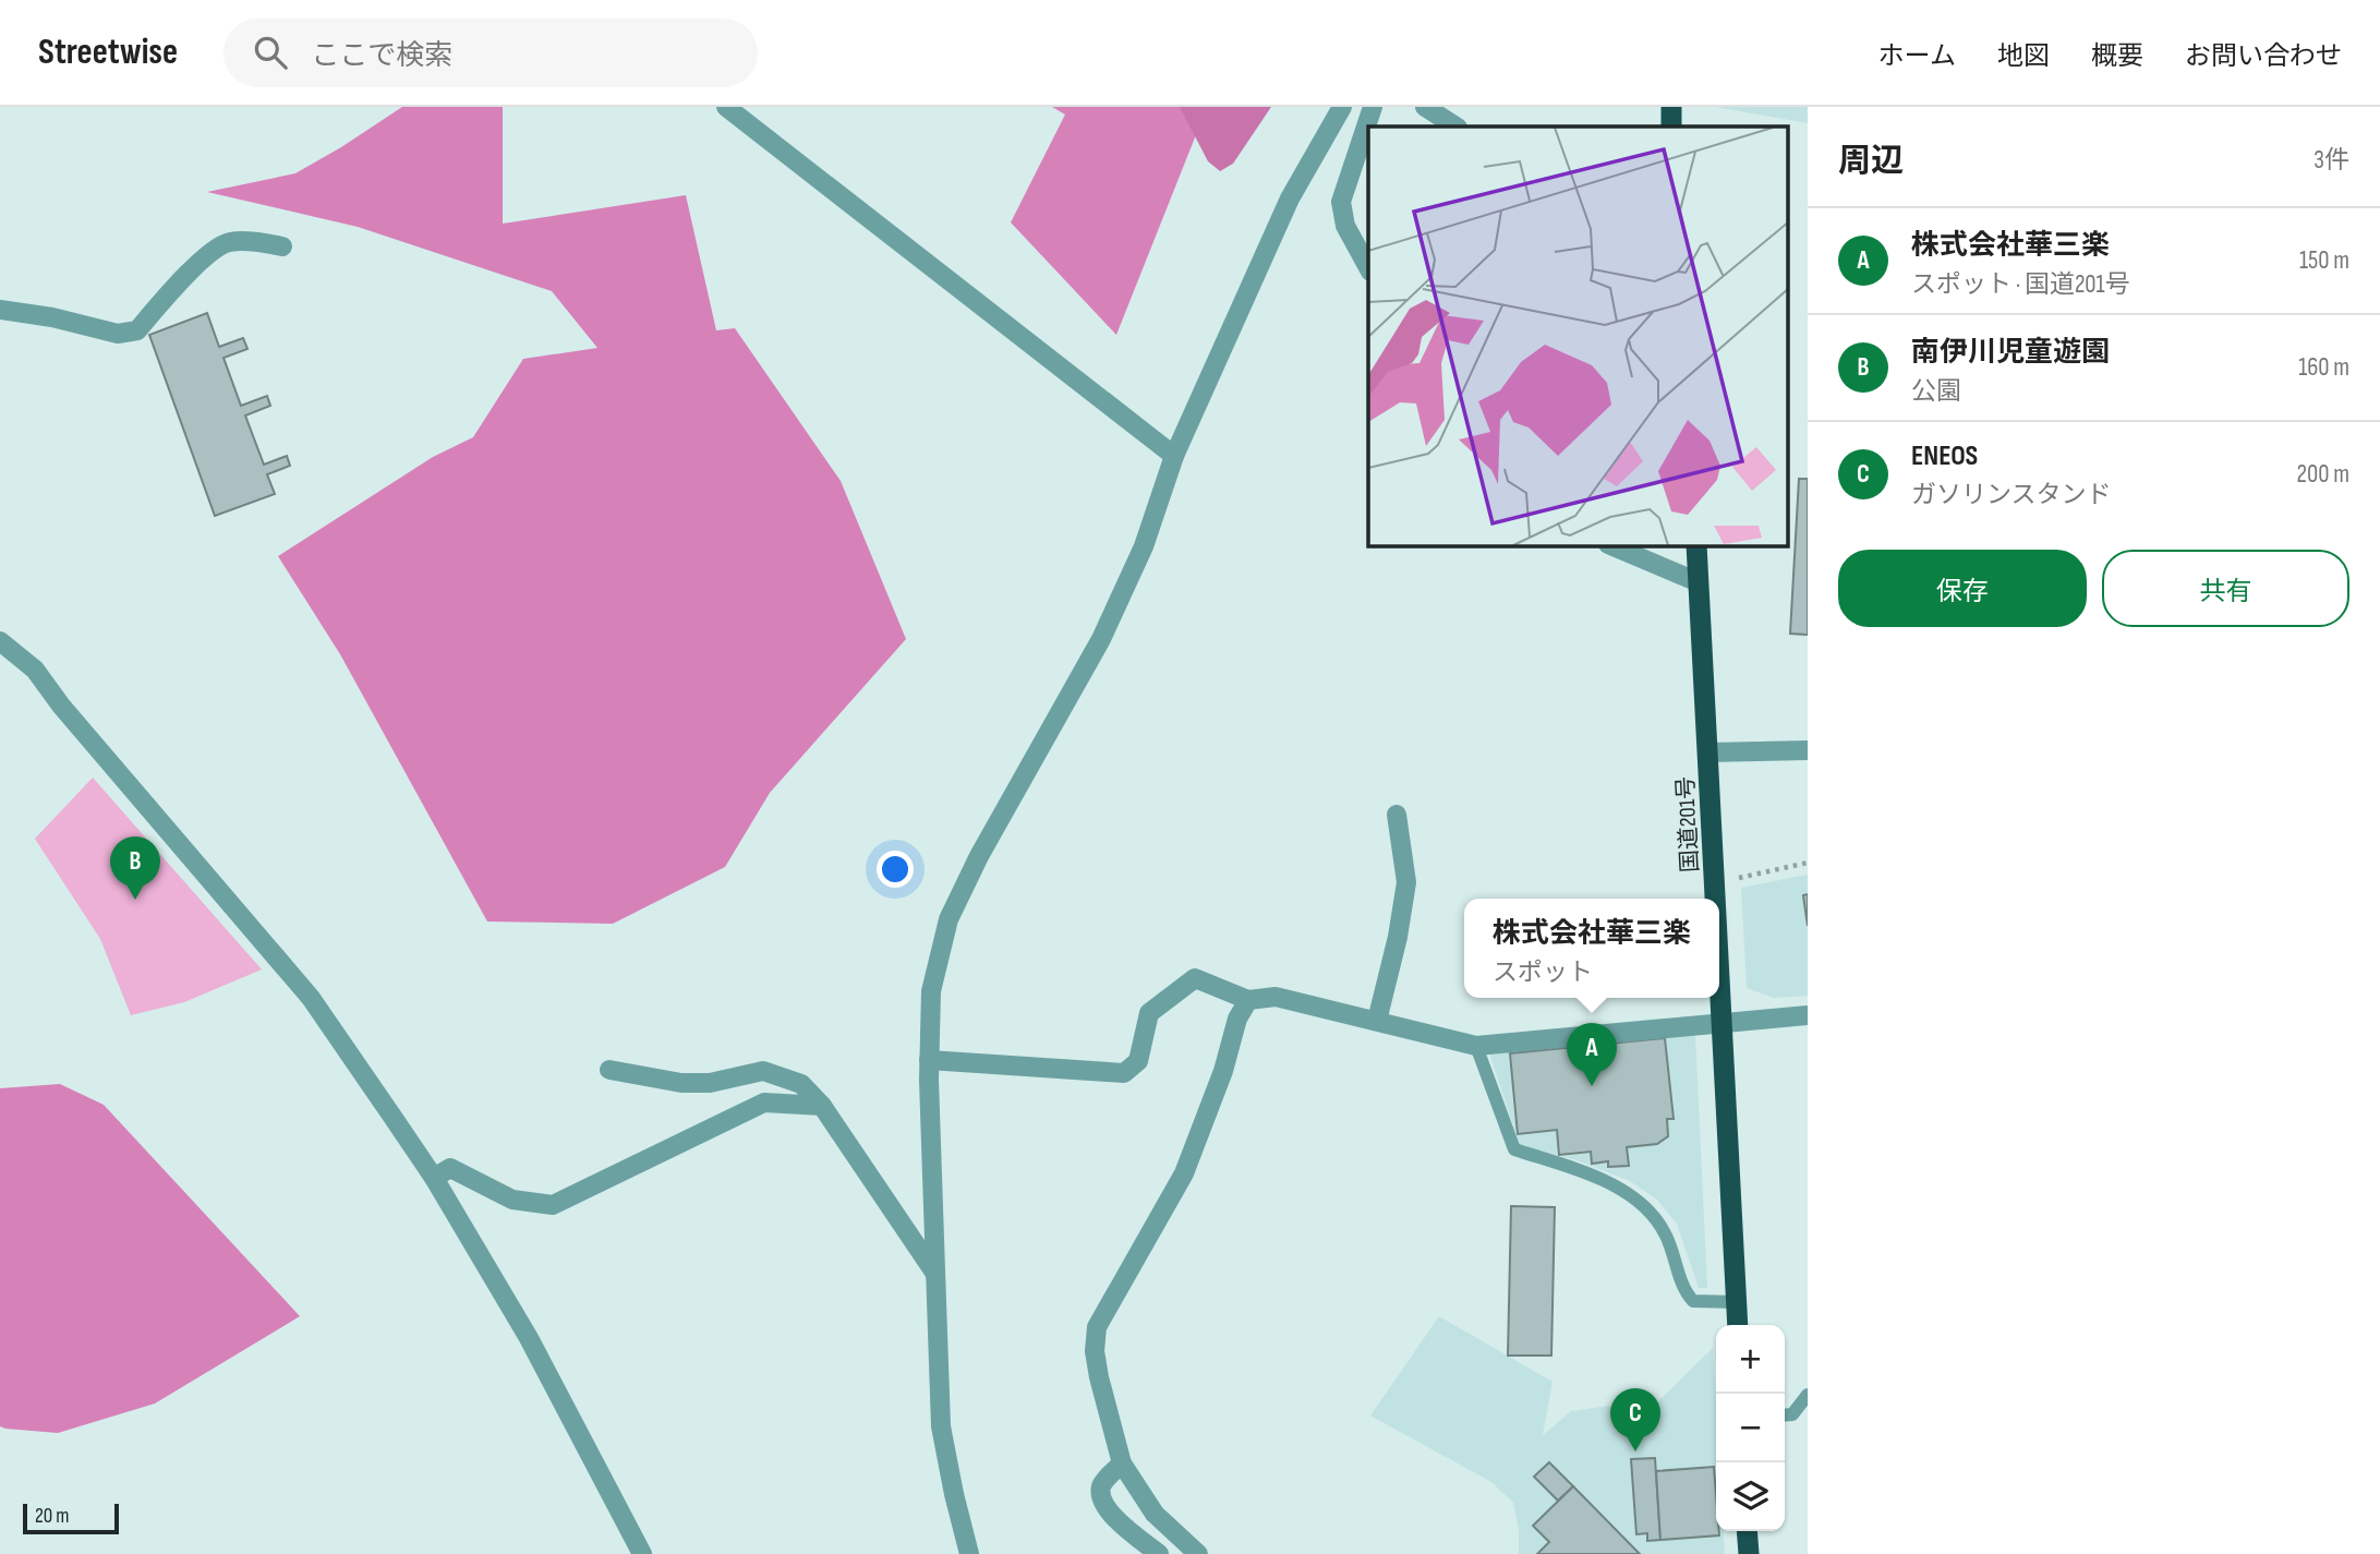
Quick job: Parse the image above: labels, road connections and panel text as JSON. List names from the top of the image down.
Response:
{
  "streets": {
    "highway": ["国道201号"]
  },
  "scale_bar": "20 m",
  "page": {
    "header": "Streetwise",
    "search": "ここで検索",
    "nav": [
      "ホーム",
      "地図",
      "概要",
      "お問い合わせ"
    ],
    "heading": ["周辺", "3件"],
    "list": [
      {
        "mark": "A",
        "name": "株式会社華三楽",
        "note": "スポット · 国道201号",
        "value": "150 m"
      },
      {
        "mark": "B",
        "name": "南伊川児童遊園",
        "note": "公園",
        "value": "160 m"
      },
      {
        "mark": "C",
        "name": "ENEOS",
        "note": "ガソリンスタンド",
        "value": "200 m"
      }
    ],
    "buttons": ["保存", "共有"],
    "pins": ["B", "A", "C"],
    "popup": ["株式会社華三楽", "スポット"],
    "map_buttons": ["+", "−"],
    "scale": "20 m"
  }
}
